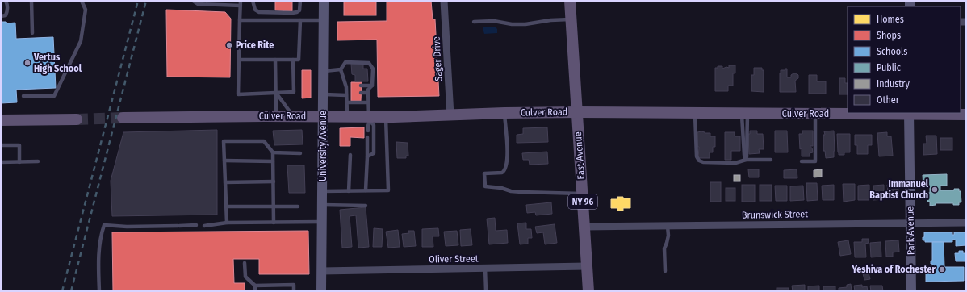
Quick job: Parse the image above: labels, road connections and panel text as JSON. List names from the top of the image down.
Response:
{
  "streets": {
    "main road": [
      "Culver Road",
      "University Avenue",
      "East Avenue",
      "NY 96",
      "Park Avenue"
    ],
    "street": ["Sager Drive", "Brunswick Street", "Oliver Street"]
  },
  "crossings": [
    ["Sager Drive", "Culver Road"],
    ["Culver Road", "University Avenue"],
    ["Culver Road", "East Avenue"],
    ["Culver Road", "Park Avenue"],
    ["University Avenue", "Oliver Street"],
    ["East Avenue", "Brunswick Street"],
    ["East Avenue", "Oliver Street"],
    ["Brunswick Street", "Park Avenue"]
  ],
  "places": [
    "Price Rite",
    "Vertus High School",
    "Immanuel Baptist Church",
    "Yeshiva of Rochester"
  ],
  "legend": [
    "Homes",
    "Shops",
    "Schools",
    "Public",
    "Industry",
    "Other"
  ]
}
